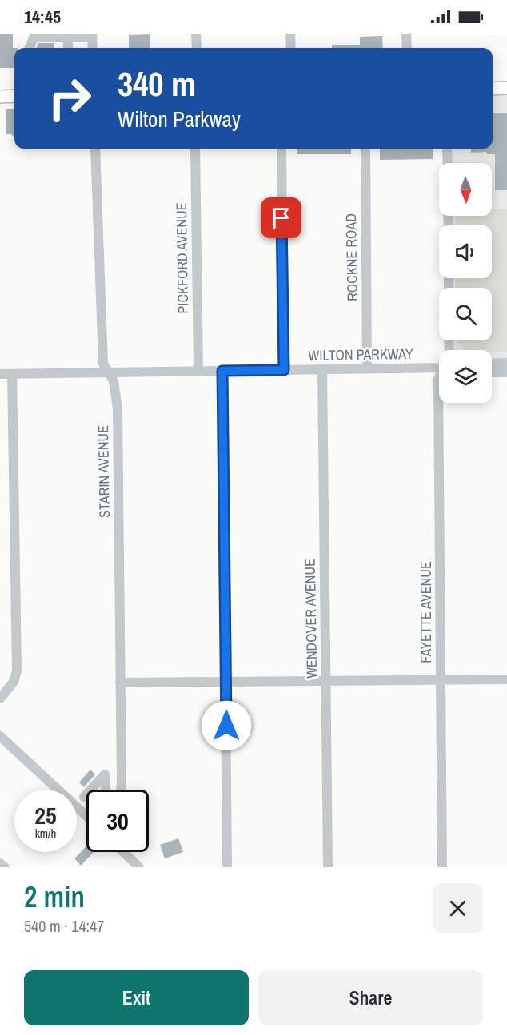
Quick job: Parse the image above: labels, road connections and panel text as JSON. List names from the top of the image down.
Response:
{
  "streets": {
    "street": [
      "ROCKNE ROAD",
      "PICKFORD AVENUE",
      "WILTON PARKWAY",
      "STARIN AVENUE",
      "FAYETTE AVENUE",
      "WENDOVER AVENUE"
    ]
  },
  "crossings": [
    ["ROCKNE ROAD", "WILTON PARKWAY"],
    ["PICKFORD AVENUE", "WILTON PARKWAY"],
    ["WILTON PARKWAY", "WENDOVER AVENUE"]
  ],
  "north": "bottom",
  "page": {
    "status": "14:45",
    "turn": ["340 m", "Wilton Parkway"],
    "speed": "25 km/h",
    "limit": "30",
    "heading": ["2 min", "540 m · 14:47"],
    "buttons": ["Exit", "Share"]
  }
}
